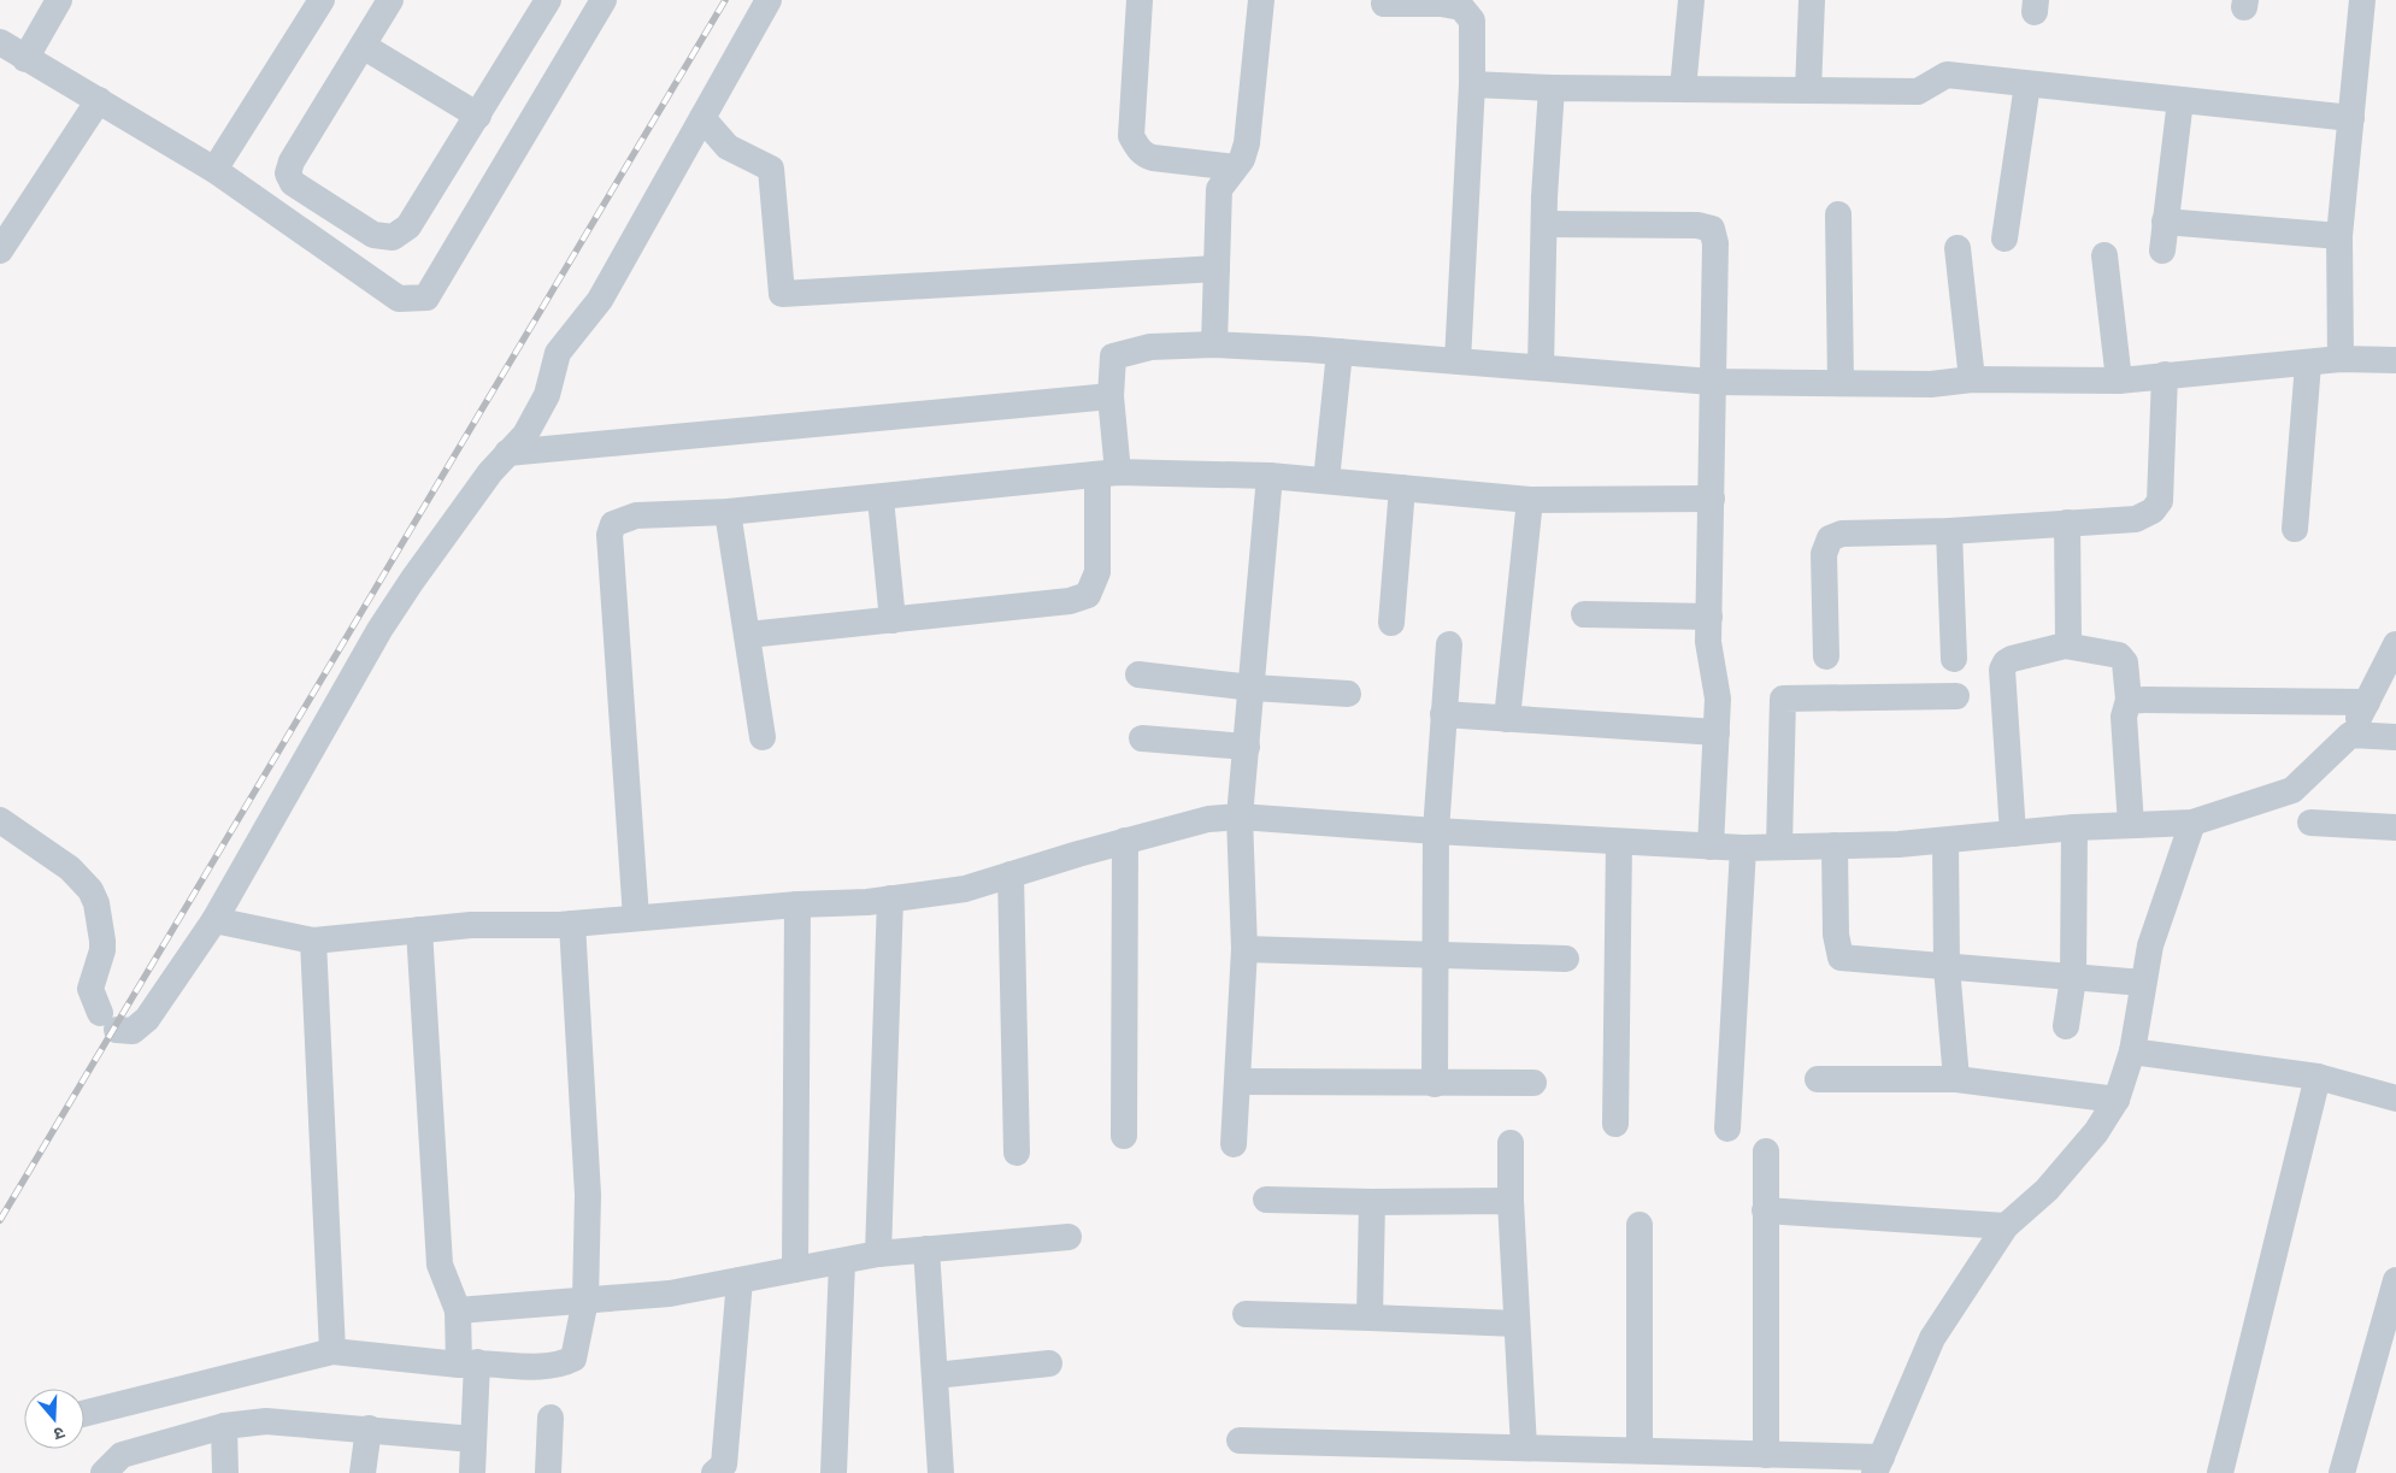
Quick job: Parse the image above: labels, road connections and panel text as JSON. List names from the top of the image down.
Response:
{
  "north": "bottom"
}
